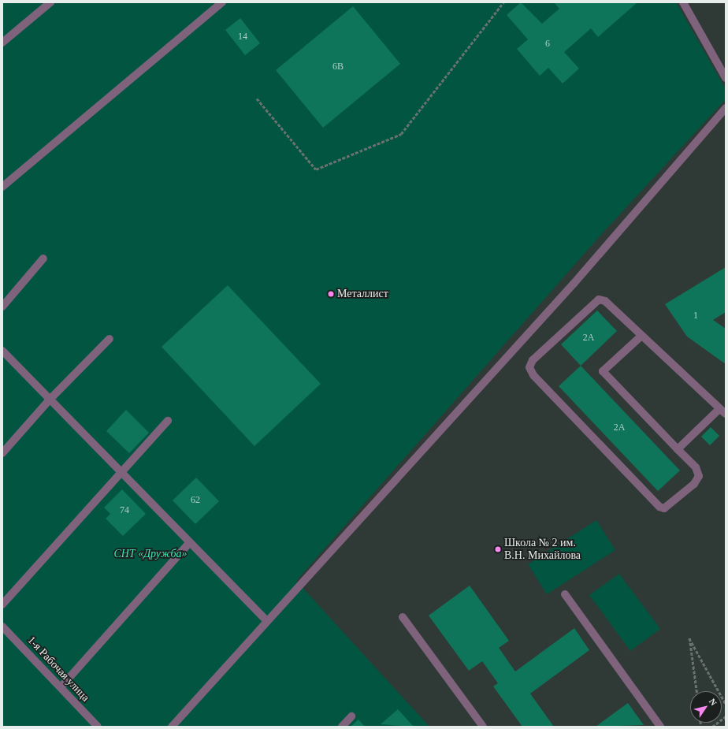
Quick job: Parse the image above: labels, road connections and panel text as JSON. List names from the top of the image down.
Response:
{
  "streets": {
    "street": ["1-я Рабочая улица"]
  },
  "parks": ["СНТ «Дружба»"],
  "places": ["Металлист", "Школа № 2 им. В.Н. Михайлова"],
  "house_numbers": [
    "14",
    "6",
    "6В",
    "1",
    "2А",
    "2А",
    "62",
    "74"
  ],
  "north": "top right"
}
